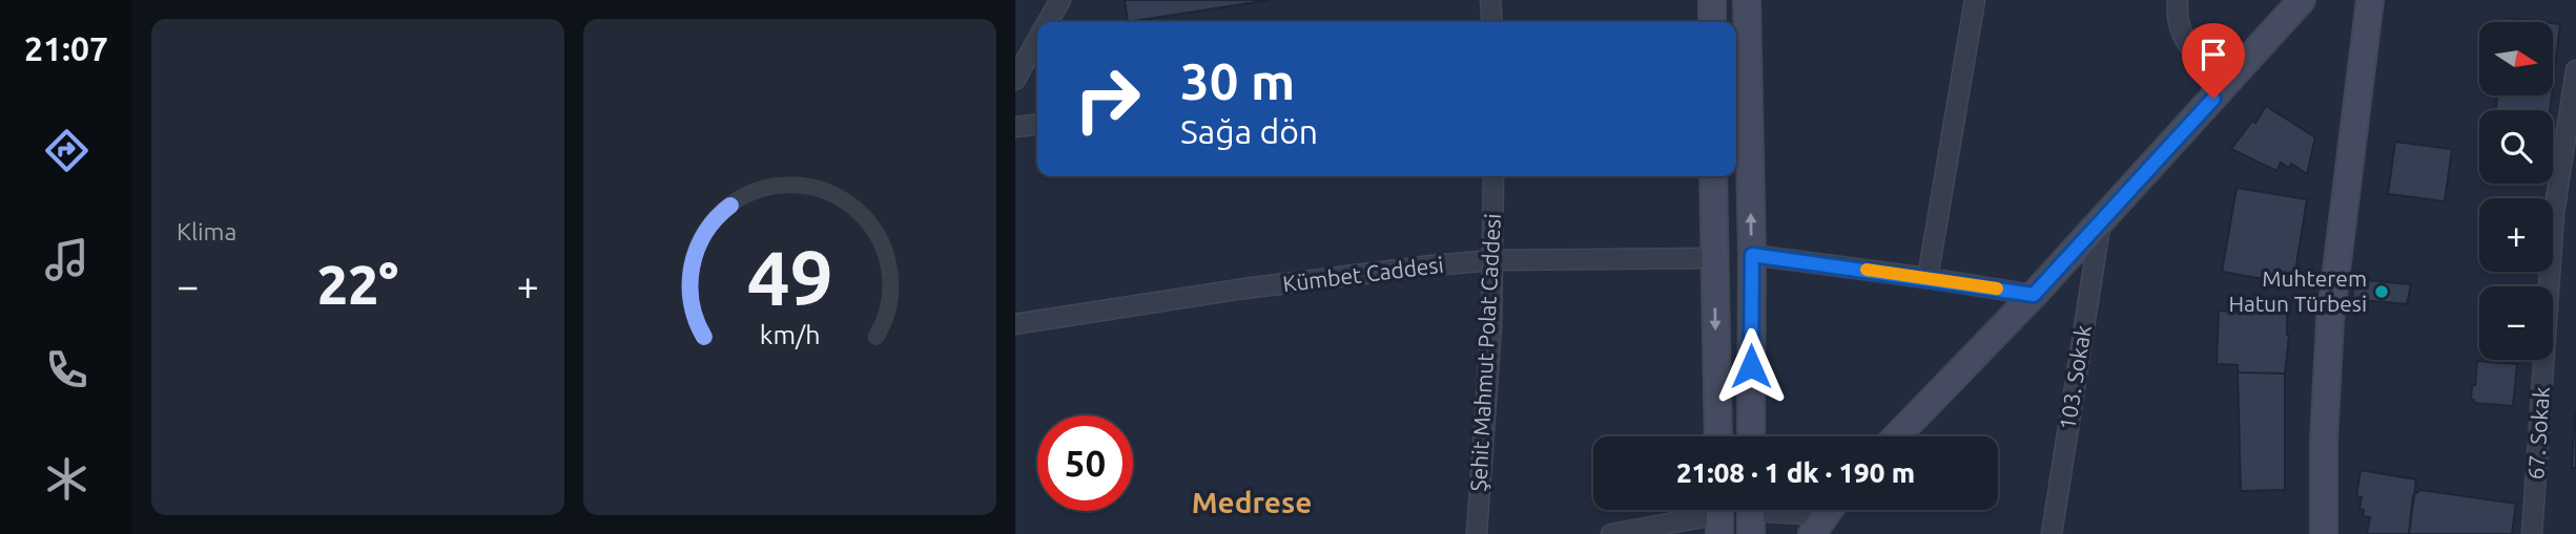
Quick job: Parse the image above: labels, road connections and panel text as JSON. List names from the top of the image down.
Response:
{
  "streets": {
    "street": [
      "Kümbet Caddesi",
      "Şehit Mahmut Polat Caddesi",
      "103. Sokak",
      "67. Sokak"
    ]
  },
  "crossings": [
    ["Kümbet Caddesi", "Şehit Mahmut Polat Caddesi"]
  ],
  "districts": ["Medrese"],
  "places": ["Muhterem Hatun Türbesi"],
  "north": "right",
  "page": {
    "tabs": "21:07",
    "tile": "Klima",
    "map_buttons": ["+", "−"],
    "turn": ["30 m", "Sağa dön"],
    "heat": ["−", "22°", "+"],
    "limit": "50",
    "trip": "21:08 · 1 dk · 190 m",
    "gauge": ["49", "km/h"]
  }
}
